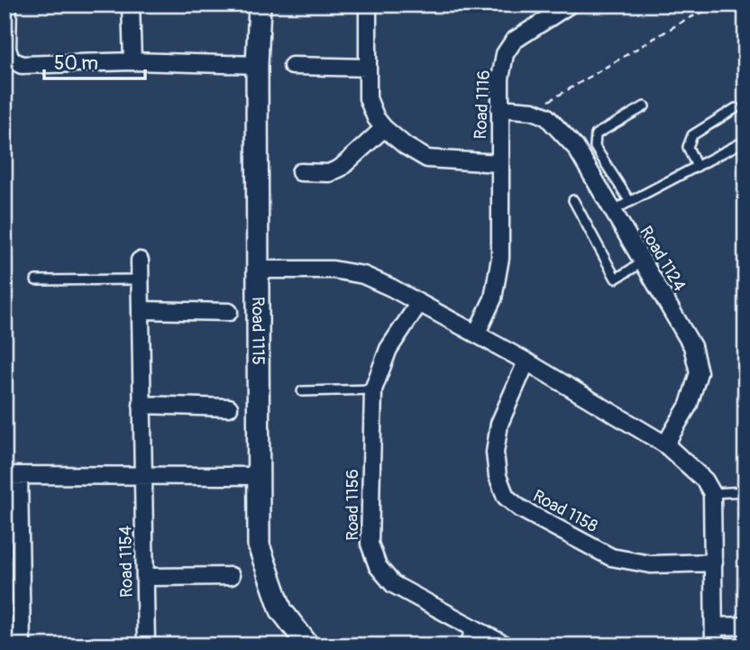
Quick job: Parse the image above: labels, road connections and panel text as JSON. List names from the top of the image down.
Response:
{
  "streets": {
    "street": [
      "Road 1116",
      "Road 1124",
      "Road 1115",
      "Road 1156",
      "Road 1158",
      "Road 1154"
    ]
  },
  "scale_bar": "50 m"
}
